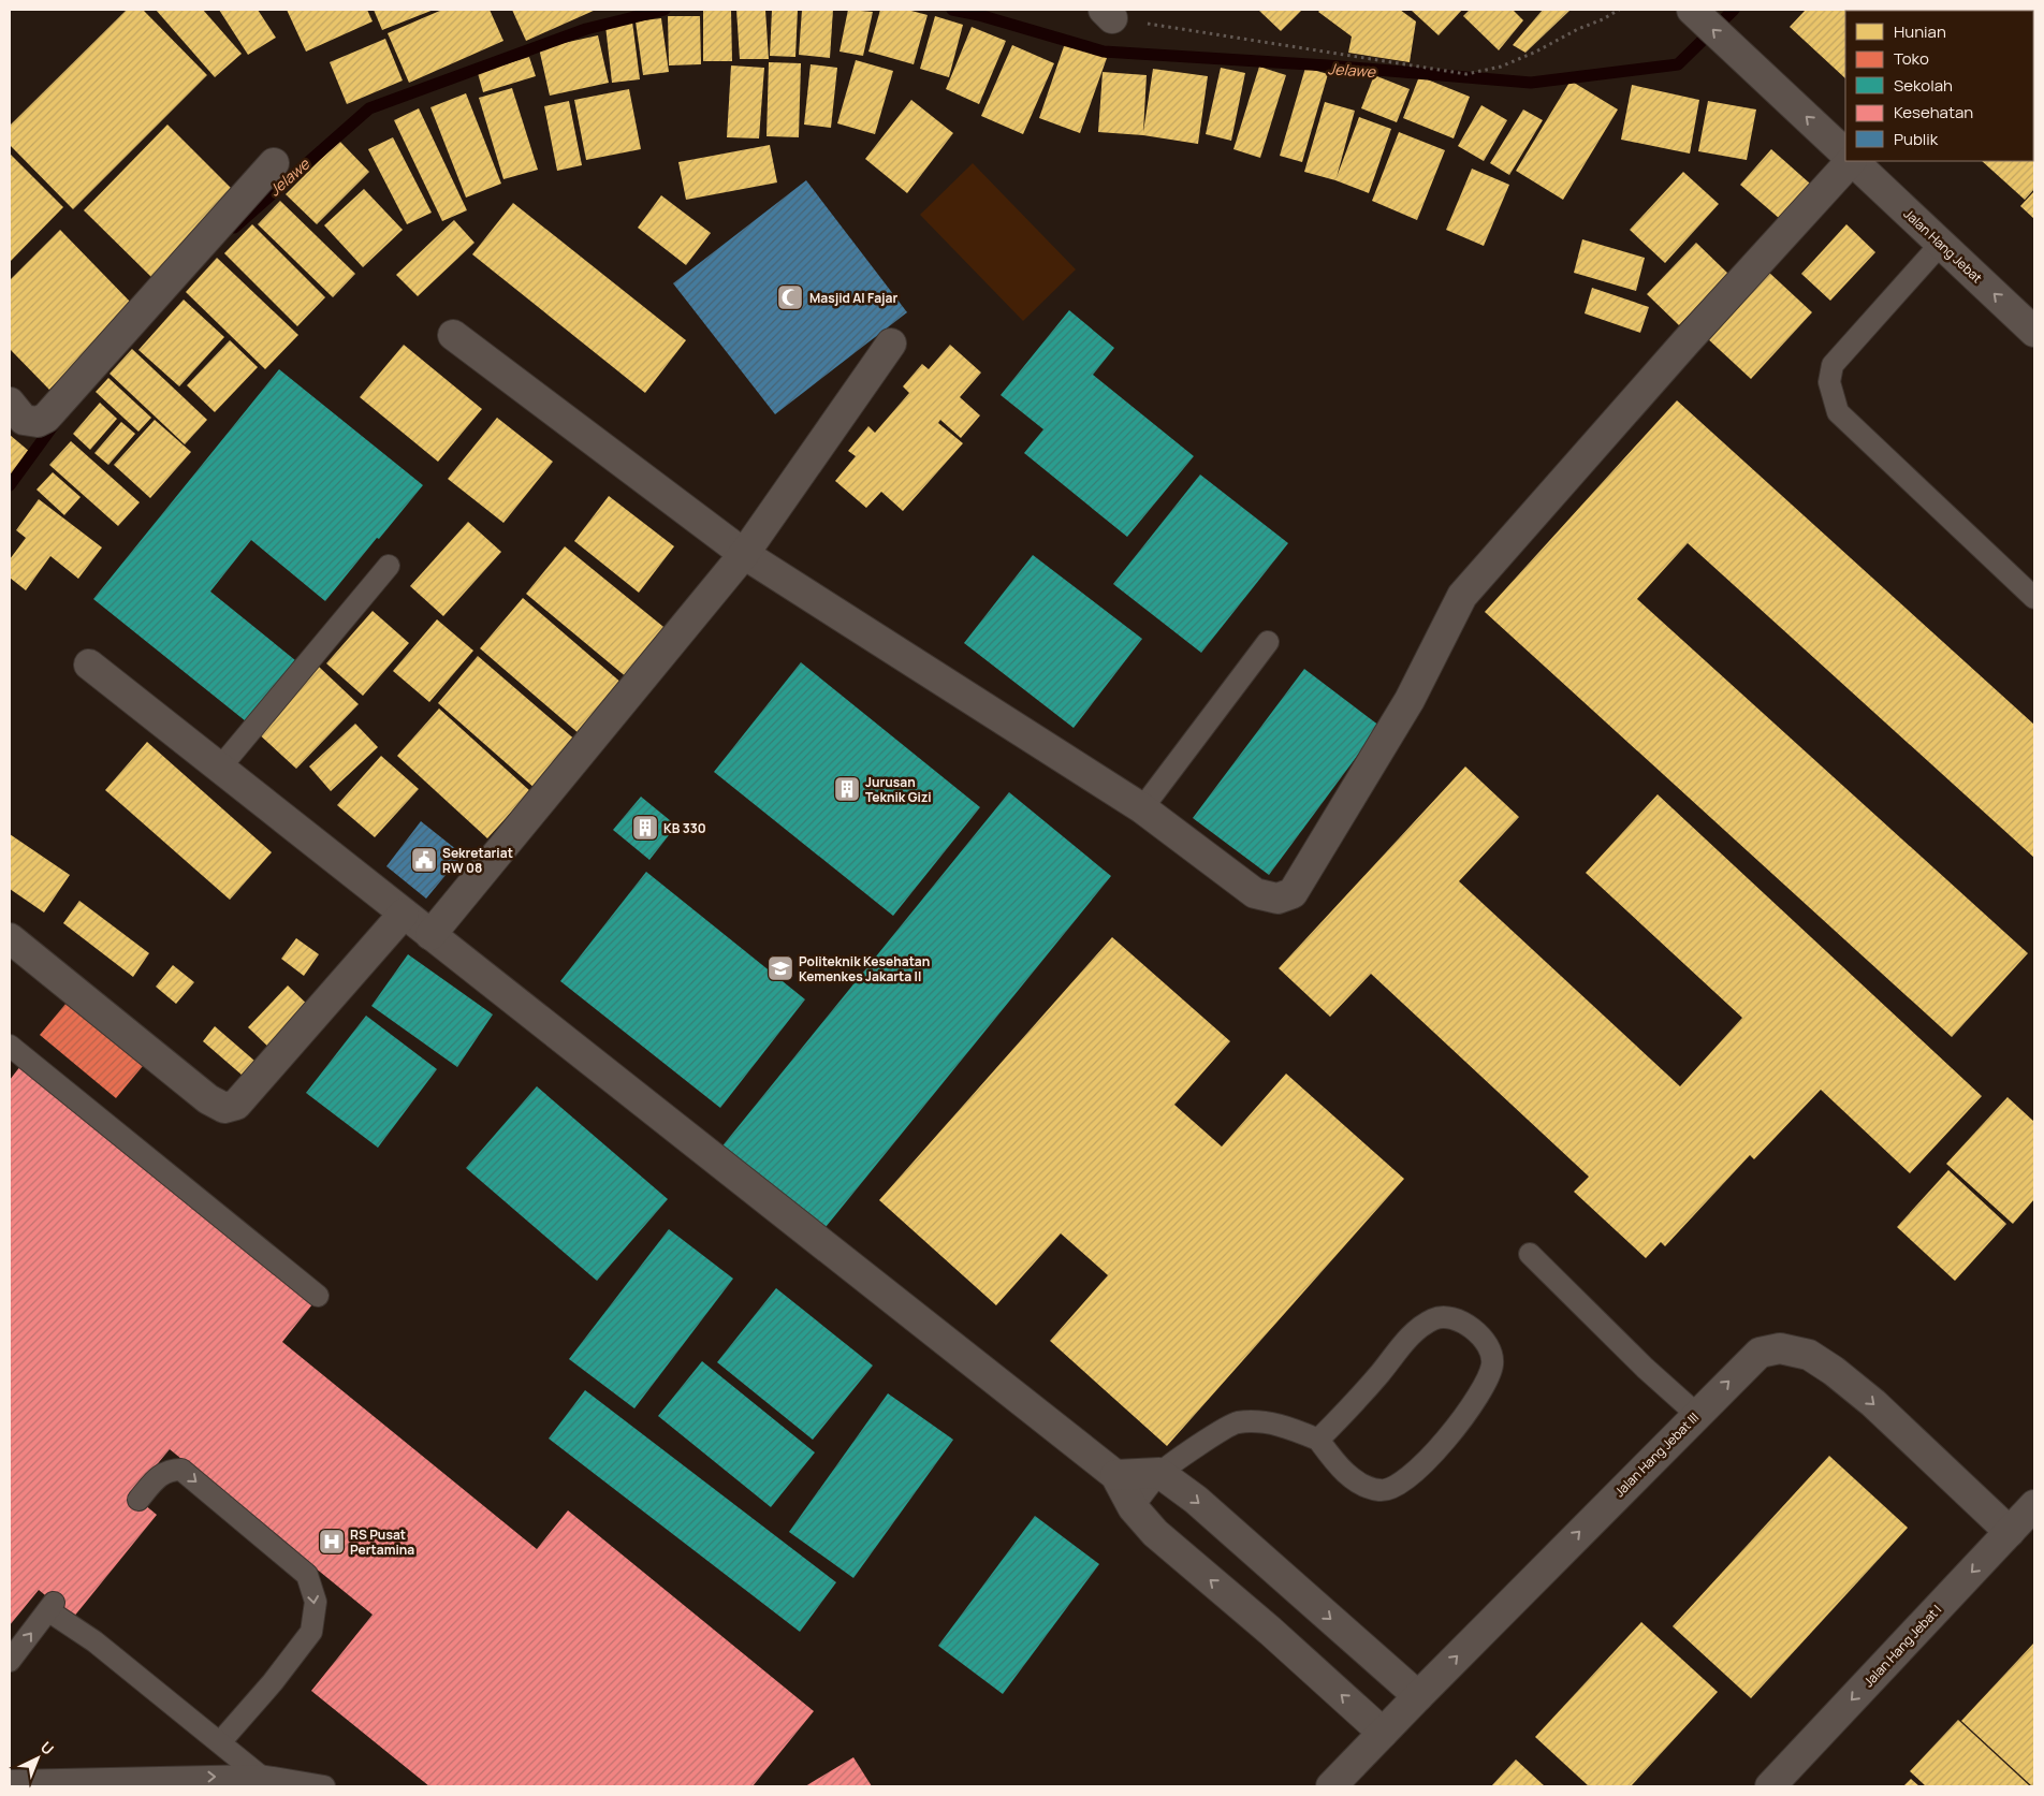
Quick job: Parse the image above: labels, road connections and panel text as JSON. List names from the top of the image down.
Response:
{
  "streets": {
    "street": ["Jalan Hang Jebat", "Jalan Hang Jebat III", "Jalan Hang Jebat I"]
  },
  "crossings": [
    ["Jalan Hang Jebat III", "Jalan Hang Jebat I"]
  ],
  "one_way": ["Jalan Hang Jebat", "Jalan Hang Jebat I"],
  "water": ["Jelawe"],
  "places": {
    "mosque": ["Masjid Al Fajar"],
    "building": ["Jurusan Teknik Gizi", "KB 330"],
    "public building": ["Sekretariat RW 08"],
    "school or university": ["Politeknik Kesehatan Kemenkes Jakarta II"],
    "hospital": ["RS Pusat Pertamina"]
  },
  "legend": [
    "Hunian",
    "Toko",
    "Sekolah",
    "Kesehatan",
    "Publik"
  ],
  "north": "top right"
}
